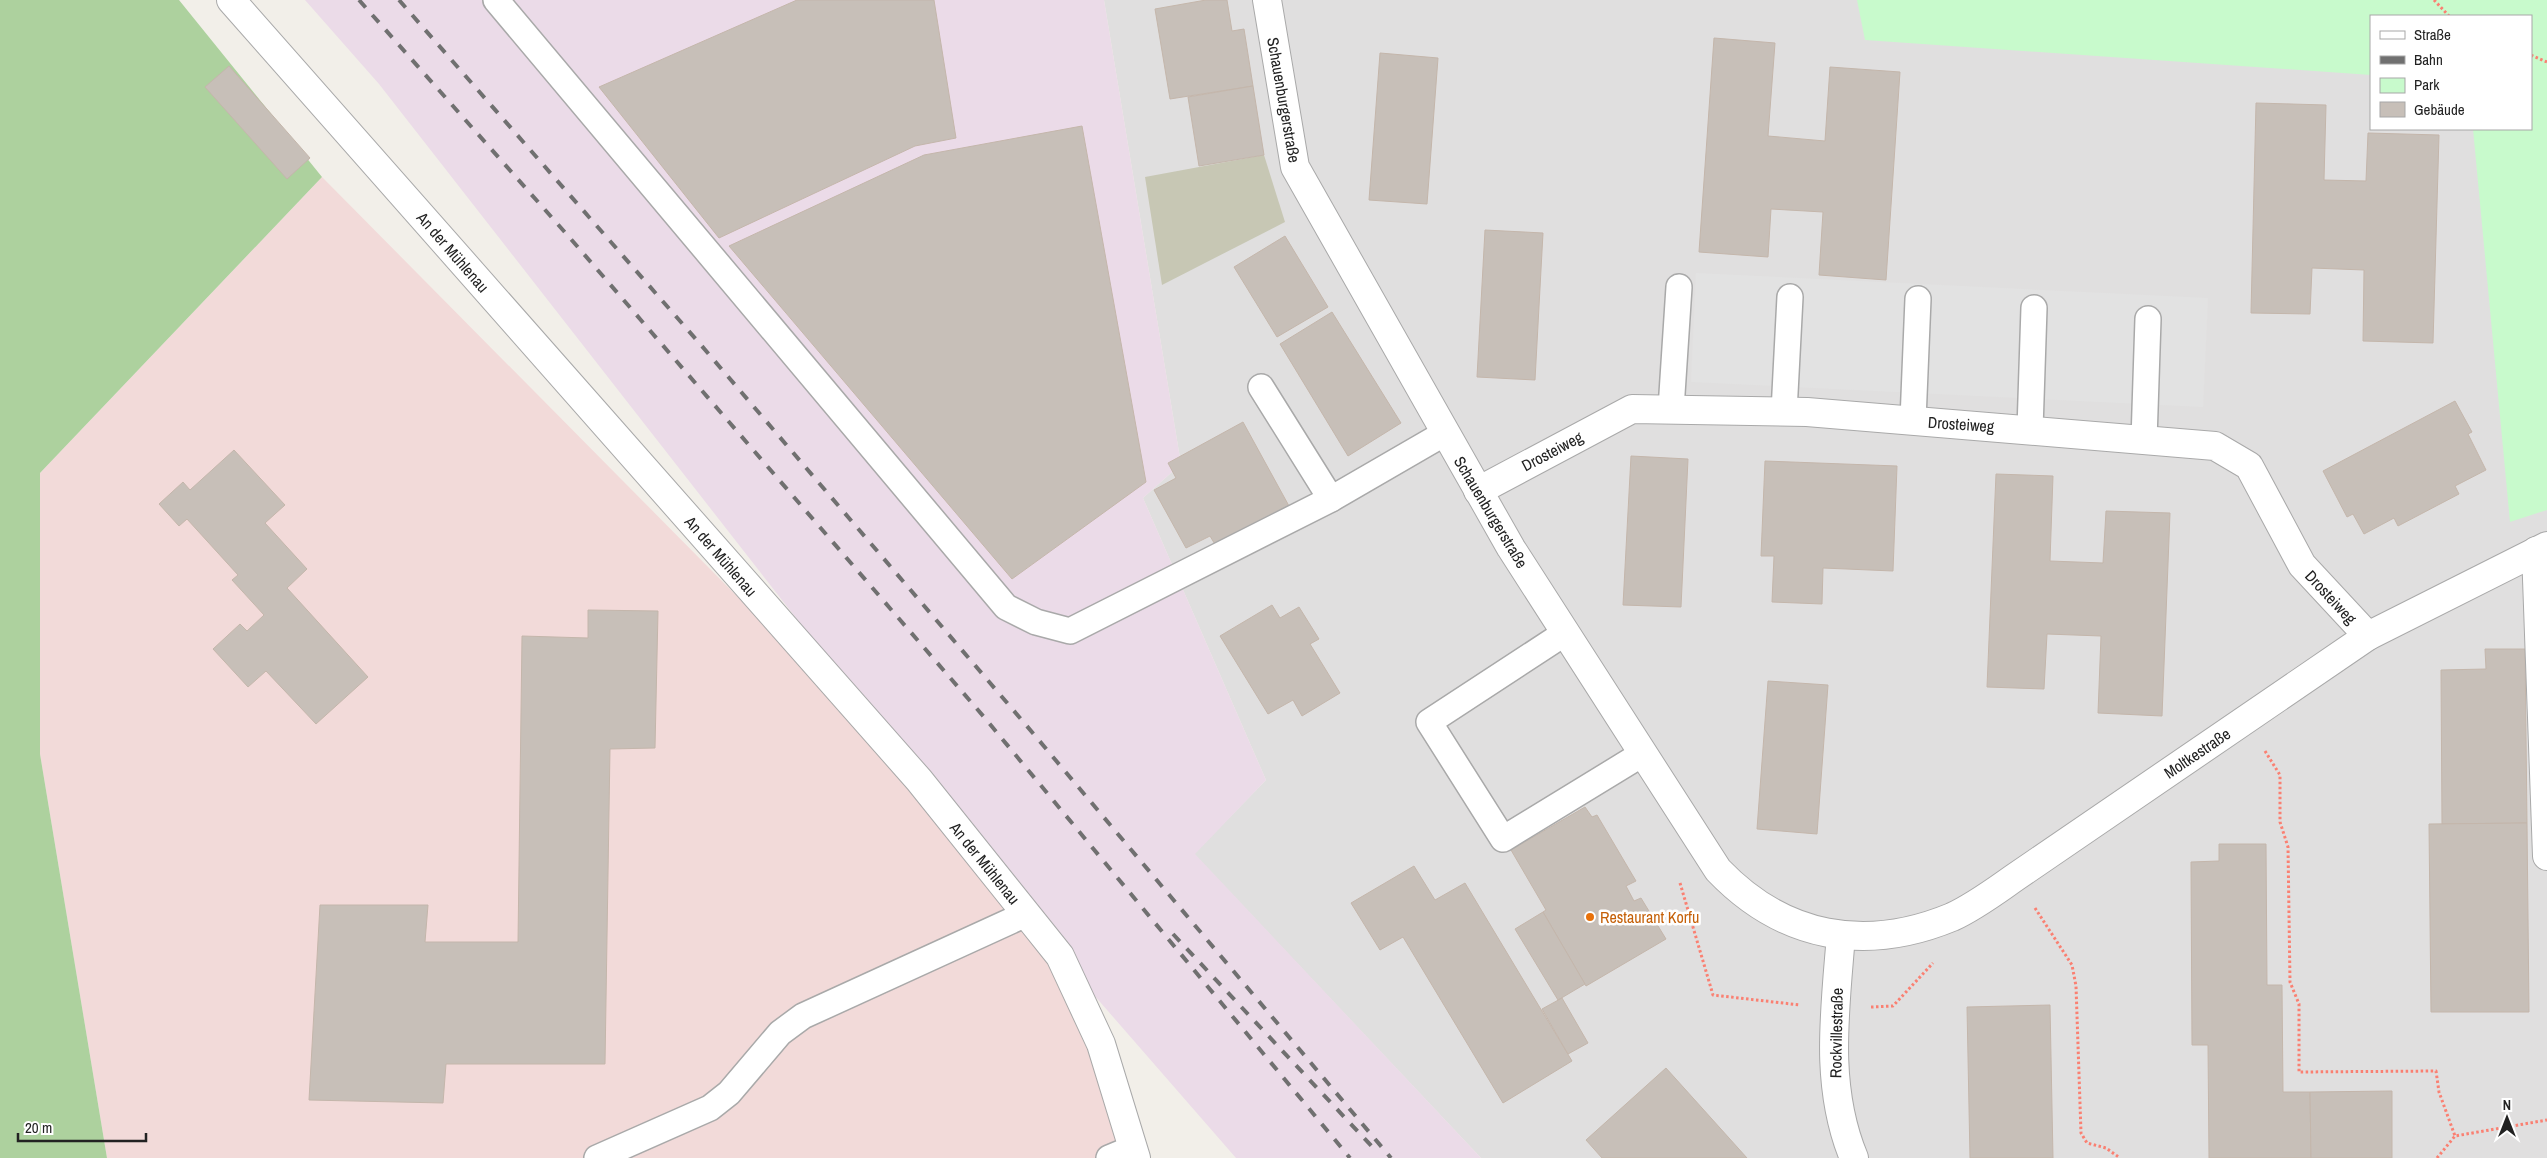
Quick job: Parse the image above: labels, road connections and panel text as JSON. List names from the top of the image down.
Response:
{
  "streets": {
    "street": [
      "Schauenburgerstraße",
      "An der Mühlenau",
      "Drosteiweg",
      "Moltkestraße",
      "Rockvillestraße"
    ]
  },
  "crossings": [
    ["Schauenburgerstraße", "Drosteiweg"],
    ["Schauenburgerstraße", "Moltkestraße"],
    ["Schauenburgerstraße", "Rockvillestraße"],
    ["Drosteiweg", "Moltkestraße"],
    ["Moltkestraße", "Rockvillestraße"]
  ],
  "places": ["Restaurant Korfu"],
  "legend": [
    "Straße",
    "Bahn",
    "Park",
    "Gebäude"
  ],
  "scale_bar": "20 m",
  "north": "top"
}
